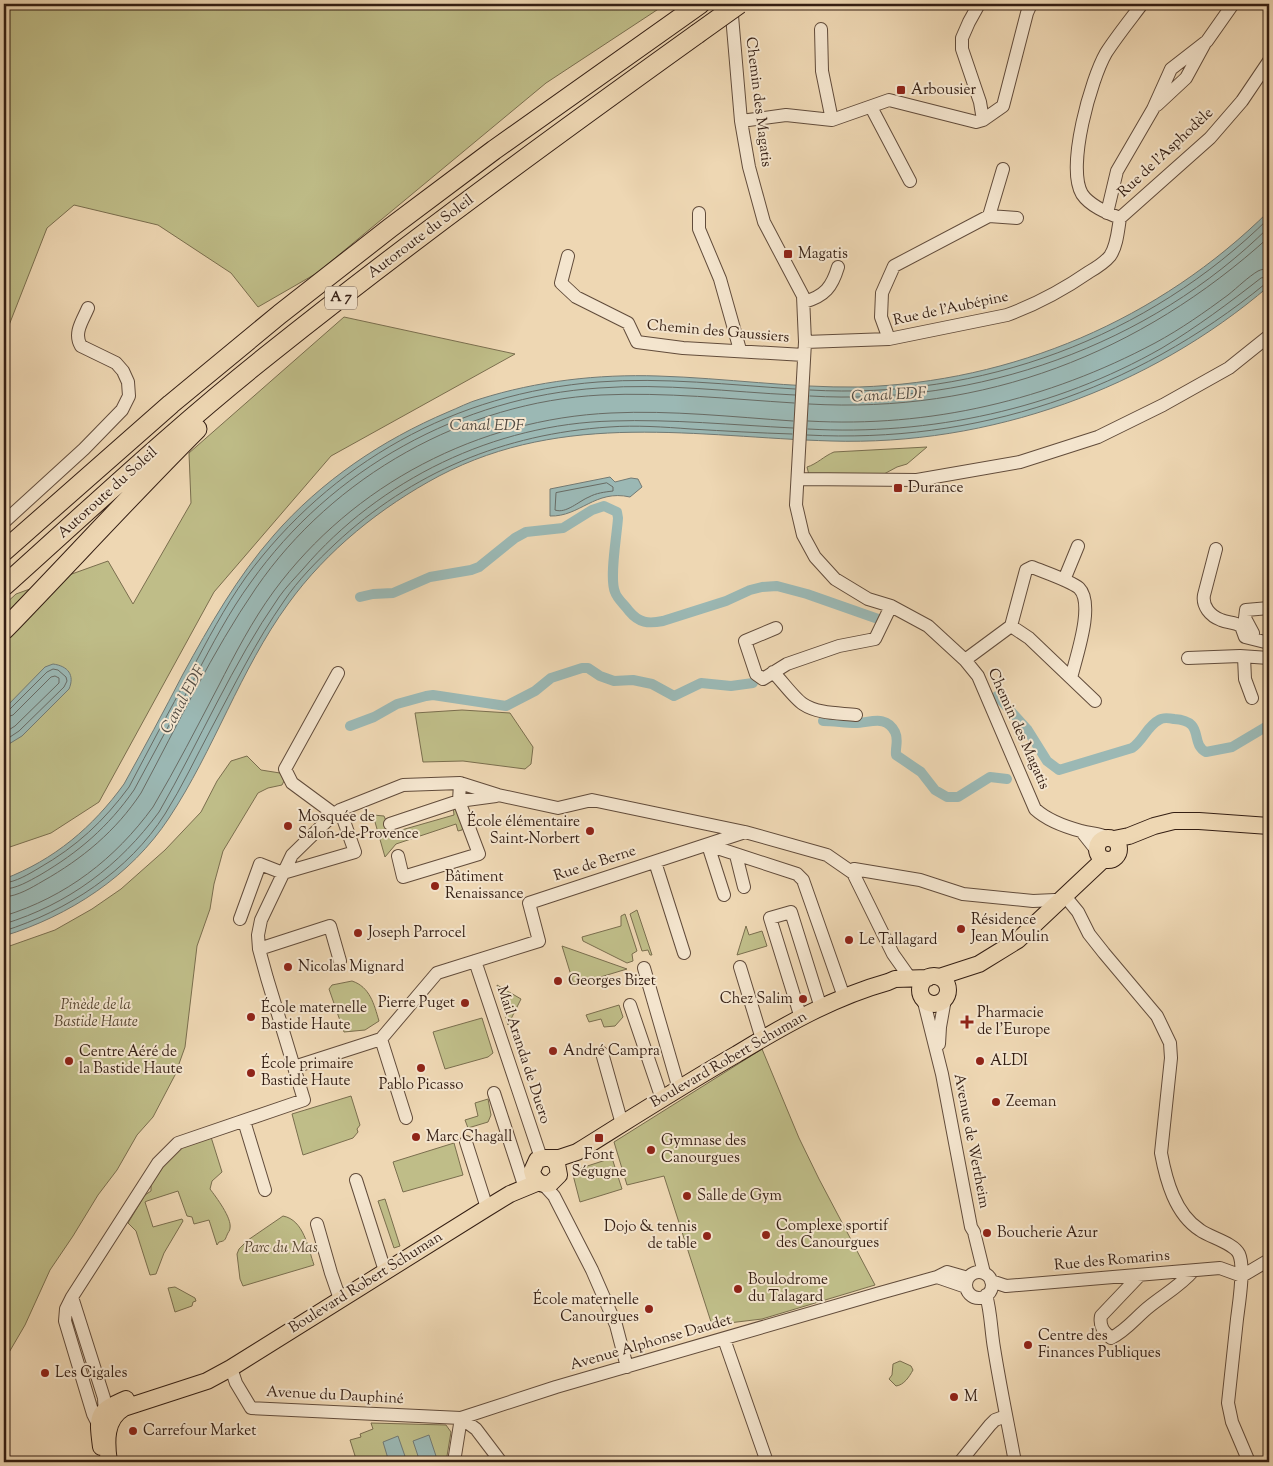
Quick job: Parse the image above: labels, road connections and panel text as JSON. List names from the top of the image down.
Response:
{
  "streets": {
    "highway": ["Autoroute du Soleil", "A 7"],
    "main road": ["Boulevard Robert Schuman"],
    "street": [
      "Chemin des Magatis",
      "Rue de l'Asphodèle",
      "Rue de l'Aubépine",
      "Chemin des Gaussiers",
      "Rue de Berne",
      "Mail Aranda de Duero",
      "Avenue de Wertheim",
      "Rue des Romarins",
      "Avenue Alphonse Daudet",
      "Avenue du Dauphiné"
    ]
  },
  "crossings": [
    ["Chemin des Magatis", "Rue de l'Aubépine"],
    ["Chemin des Magatis", "Chemin des Gaussiers"],
    ["Rue de l'Asphodèle", "Rue de l'Aubépine"],
    ["Rue de Berne", "Mail Aranda de Duero"],
    ["Mail Aranda de Duero", "Boulevard Robert Schuman"],
    ["Boulevard Robert Schuman", "Avenue de Wertheim"],
    ["Boulevard Robert Schuman", "Avenue du Dauphiné"],
    ["Avenue de Wertheim", "Rue des Romarins"],
    ["Avenue de Wertheim", "Avenue Alphonse Daudet"],
    ["Rue des Romarins", "Avenue Alphonse Daudet"],
    ["Avenue Alphonse Daudet", "Avenue du Dauphiné"]
  ],
  "water": ["Canal EDF"],
  "parks": ["Pinède de la Bastide Haute", "Parc du Mas"],
  "places": {
    "transit": [
      "Arbousier",
      "Magatis",
      "Durance",
      "Font Ségugne"
    ],
    "other": [
      "Mosquée de Salon-de-Provence",
      "École élémentaire Saint-Norbert",
      "Bâtiment Renaissance",
      "Résidence Jean Moulin",
      "Joseph Parrocel",
      "Le Tallagard",
      "Nicolas Mignard",
      "Georges Bizet",
      "Chez Salim",
      "Pierre Puget",
      "École maternelle Bastide Haute",
      "André Campra",
      "Centre Aéré de la Bastide Haute",
      "ALDI",
      "Pablo Picasso",
      "École primaire Bastide Haute",
      "Zeeman",
      "Marc Chagall",
      "Gymnase des Canourgues",
      "Salle de Gym",
      "Boucherie Azur",
      "Complexe sportif des Canourgues",
      "Dojo & tennis de table",
      "Boulodrome du Talagard",
      "École maternelle Canourgues",
      "Centre des Finances Publiques",
      "Les Cigales",
      "M",
      "Carrefour Market"
    ],
    "health": ["Pharmacie de l'Europe"]
  }
}
